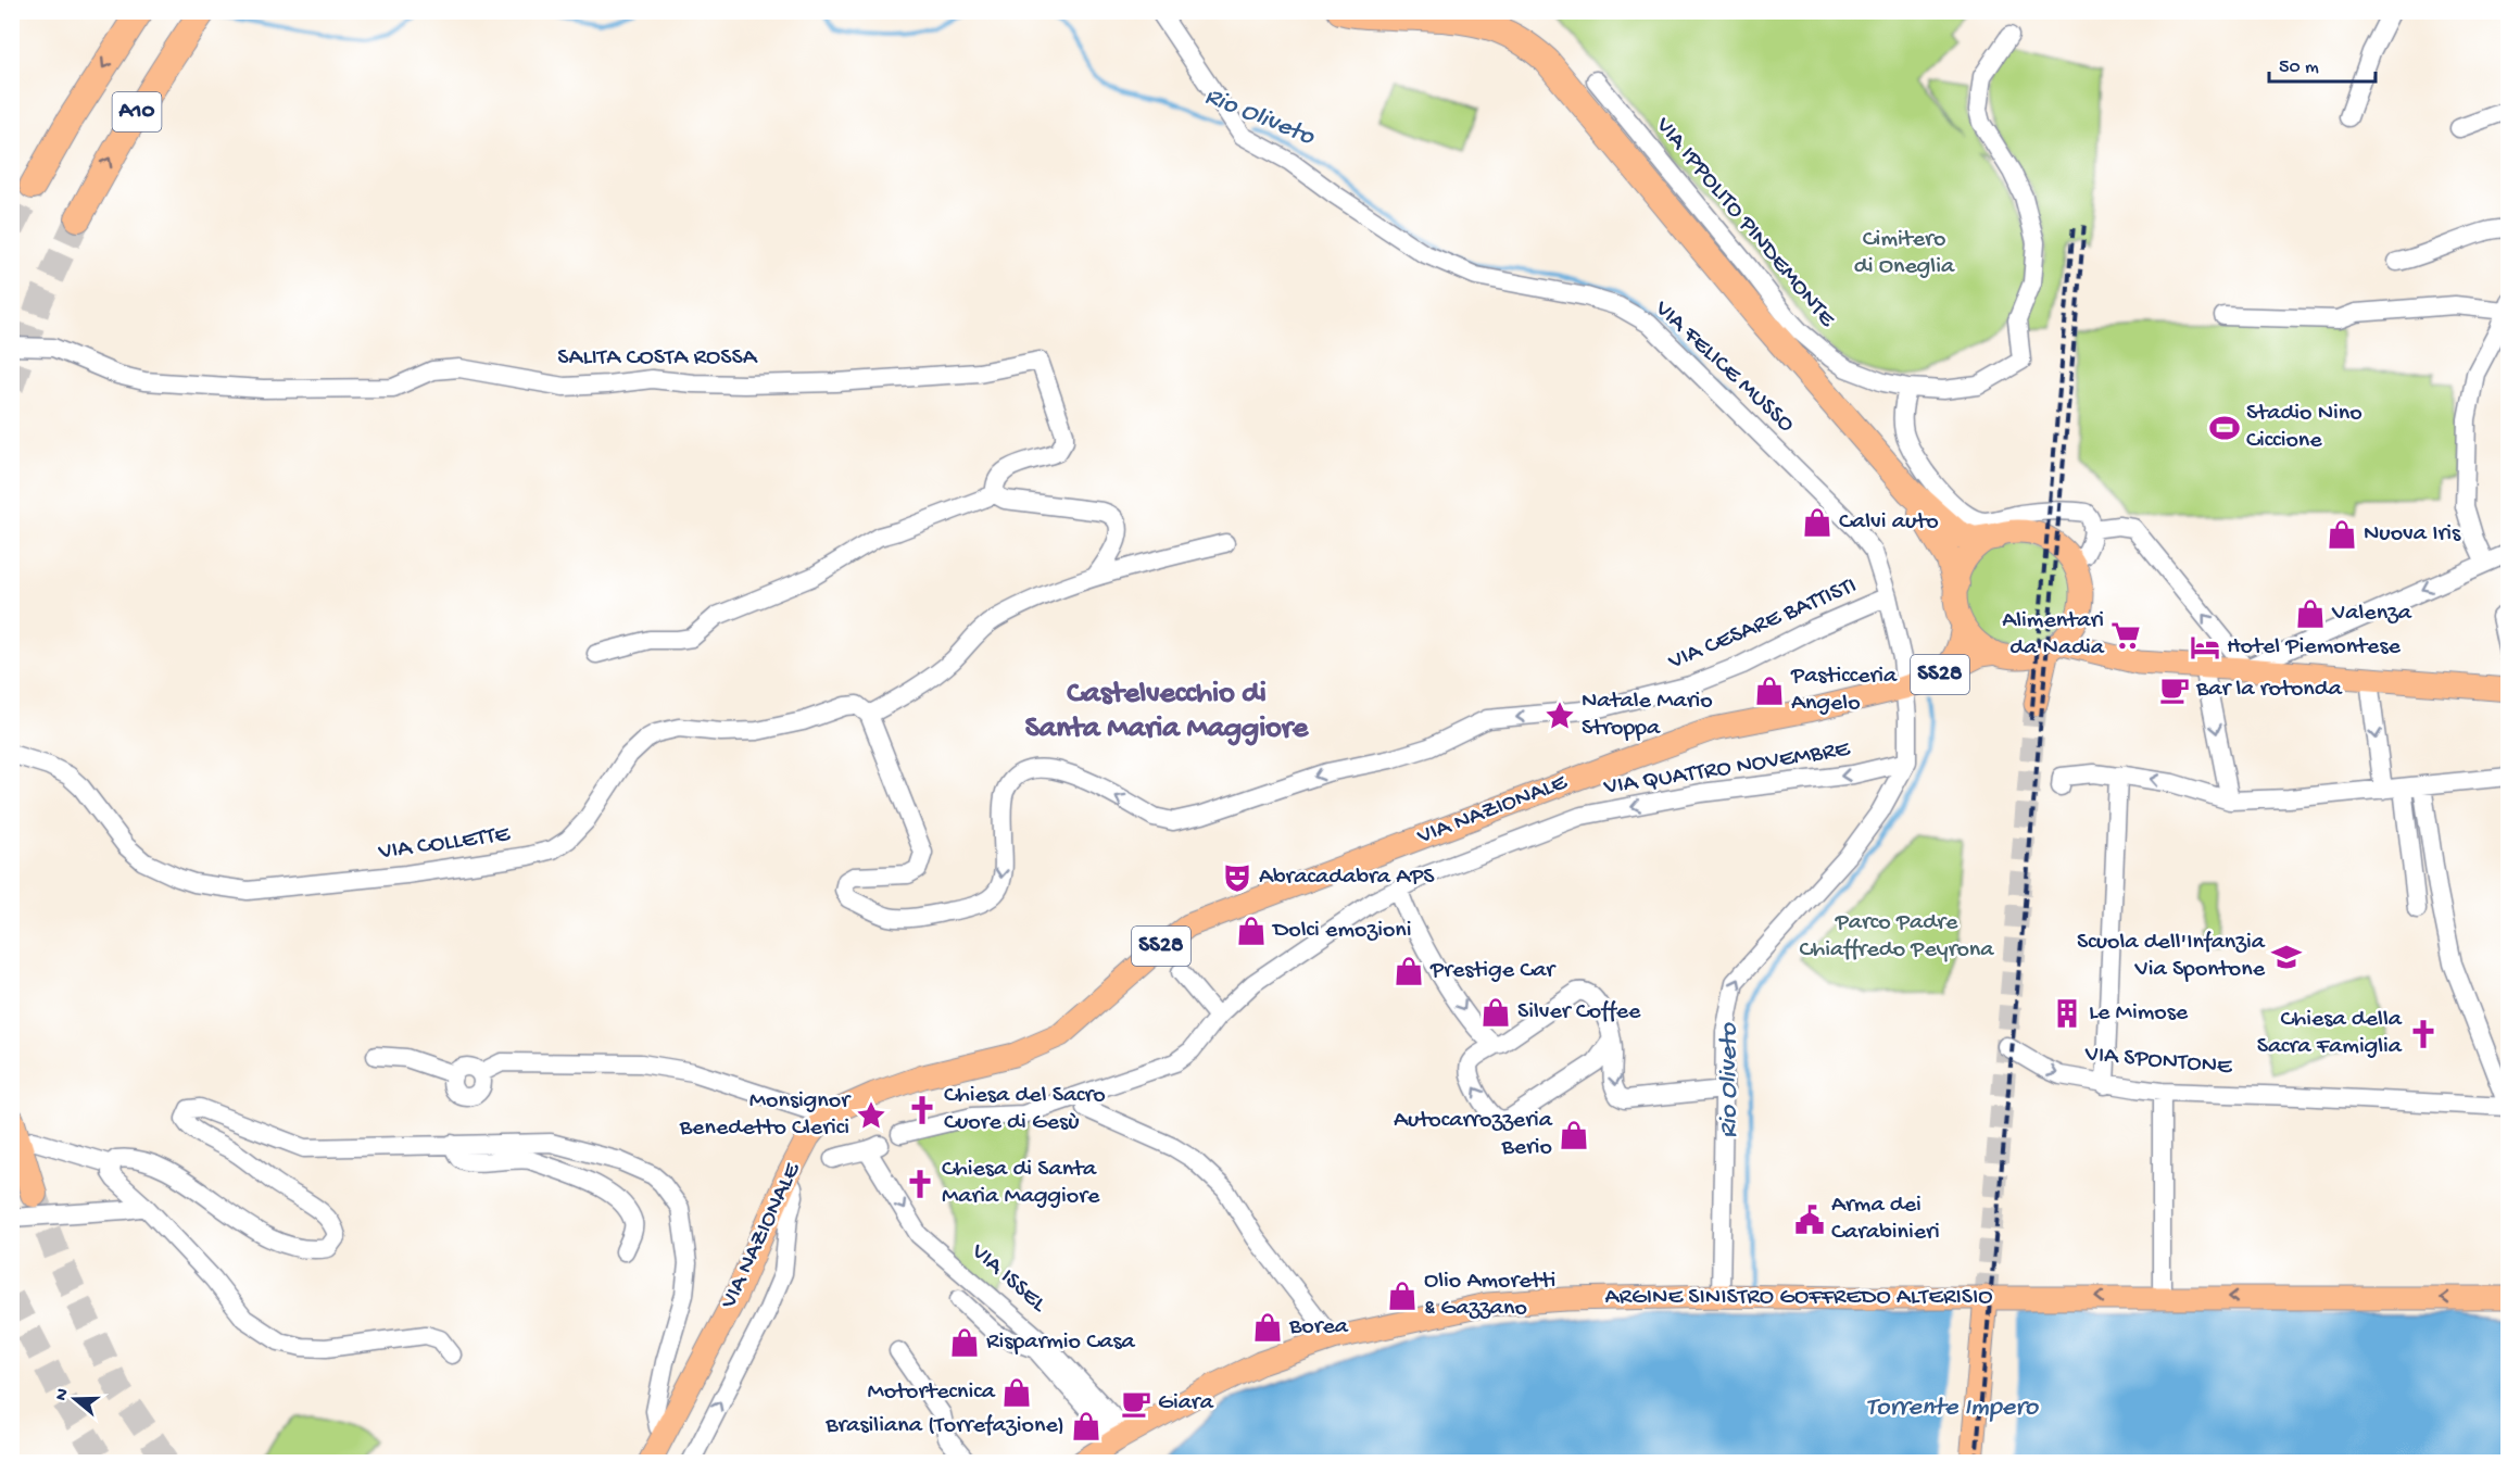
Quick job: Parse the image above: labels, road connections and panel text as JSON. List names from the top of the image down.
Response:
{
  "streets": {
    "highway": ["A10"],
    "main road": ["SS28", "VIA NAZIONALE", "ARGINE SINISTRO GOFFREDO ALTERISIO"],
    "street": [
      "VIA IPPOLITO PINDEMONTE",
      "SALITA COSTA ROSSA",
      "VIA FELICE MUSSO",
      "VIA CESARE BATTISTI",
      "VIA QUATTRO NOVEMBRE",
      "VIA COLLETTE",
      "VIA SPONTONE",
      "VIA ISSEL"
    ]
  },
  "crossings": [
    ["VIA FELICE MUSSO", "VIA CESARE BATTISTI"],
    ["VIA FELICE MUSSO", "VIA QUATTRO NOVEMBRE"],
    ["VIA FELICE MUSSO", "VIA NAZIONALE"],
    ["VIA CESARE BATTISTI", "VIA COLLETTE"],
    ["SS28", "VIA NAZIONALE"],
    ["VIA ISSEL", "ARGINE SINISTRO GOFFREDO ALTERISIO"]
  ],
  "one_way": ["VIA QUATTRO NOVEMBRE", "ARGINE SINISTRO GOFFREDO ALTERISIO"],
  "districts": ["Castelvecchio di Santa Maria Maggiore"],
  "water": ["Rio Oliveto", "Torrente Impero"],
  "parks": ["Cimitero di Oneglia", "Parco Padre Chiaffredo Peyrona"],
  "places": {
    "sports": ["Stadio Nino Ciccione"],
    "shop": [
      "Calvi auto",
      "Nuova Iris",
      "Valenza",
      "Pasticceria Angelo",
      "Dolci emozioni",
      "Prestige Car",
      "Silver Coffee",
      "Autocarrozzeria Berio",
      "Olio Amoretti & Gazzano",
      "Borea",
      "Risparmio Casa",
      "Motortecnica",
      "Brasiliana (Torrefazione)"
    ],
    "supermarket": ["Alimentari da Nadia"],
    "hotel": ["Hotel Piemontese"],
    "cafe": ["Bar la rotonda", "Giara"],
    "place": ["Natale Mario Stroppa", "Monsignor Benedetto Clerici"],
    "theatre": ["Abracadabra APS"],
    "school or university": ["Scuola dell'Infanzia Via Spontone"],
    "building": ["Le Mimose"],
    "church": ["Chiesa della Sacra Famiglia", "Chiesa del Sacro Cuore di Gesù", "Chiesa di Santa Maria Maggiore"],
    "public building": ["Arma dei Carabinieri"]
  },
  "scale_bar": "50 m",
  "north": "left"
}
